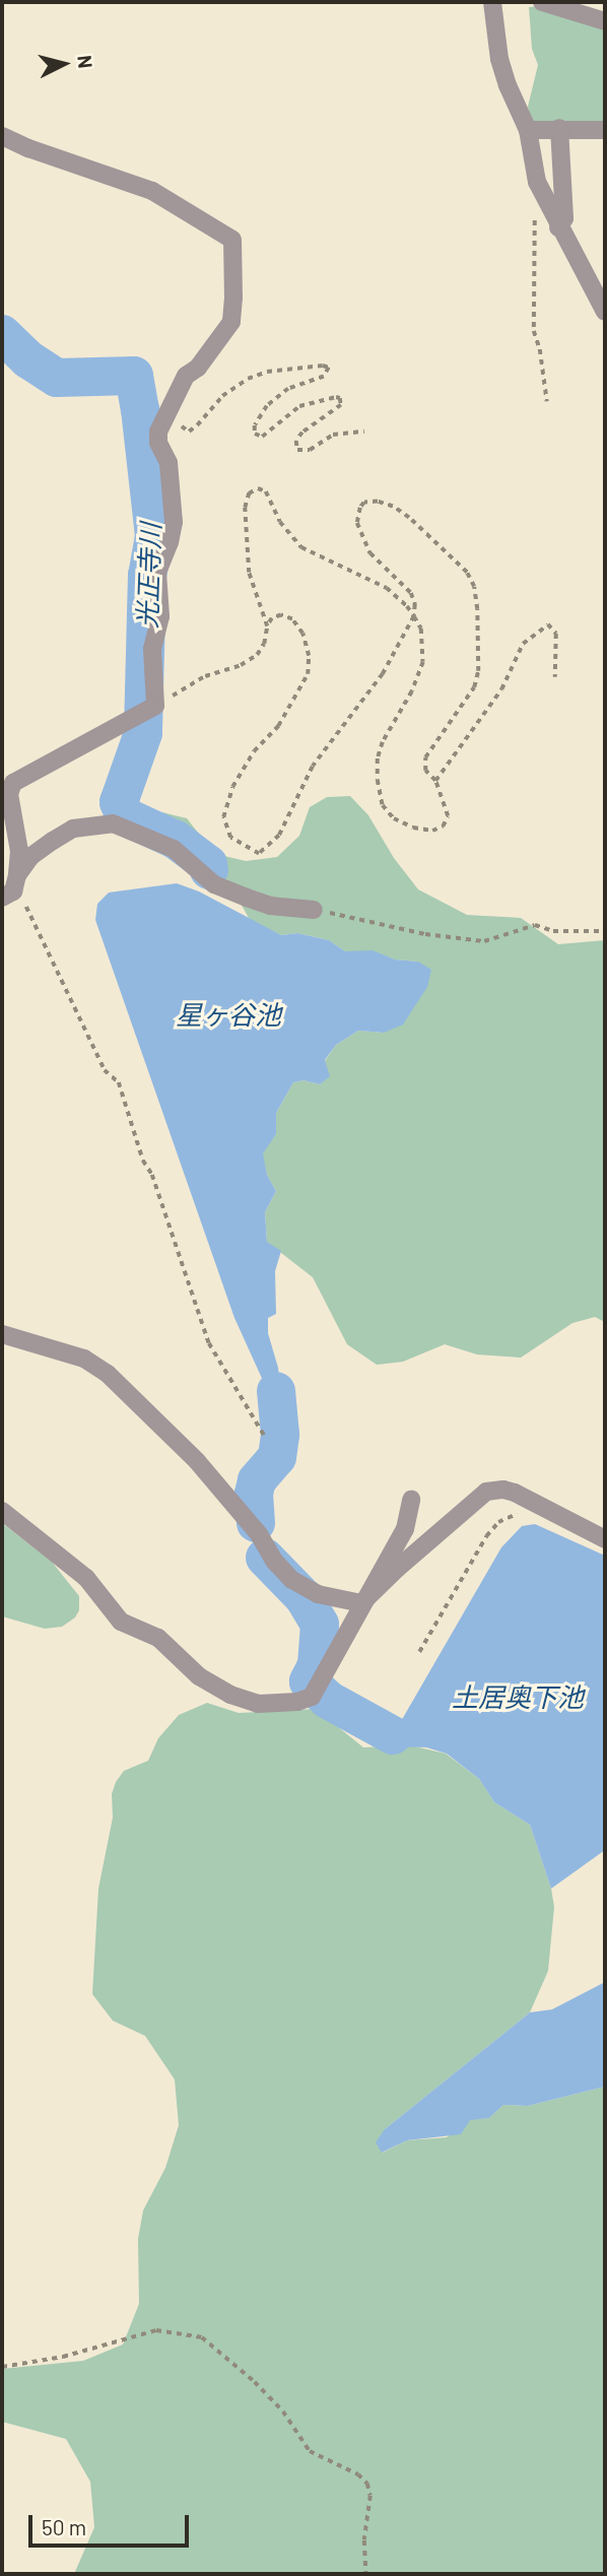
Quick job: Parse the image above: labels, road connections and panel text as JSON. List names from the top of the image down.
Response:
{
  "water": ["光正寺川", "星ヶ谷池", "土居奥下池"],
  "scale_bar": "50 m",
  "north": "right"
}
